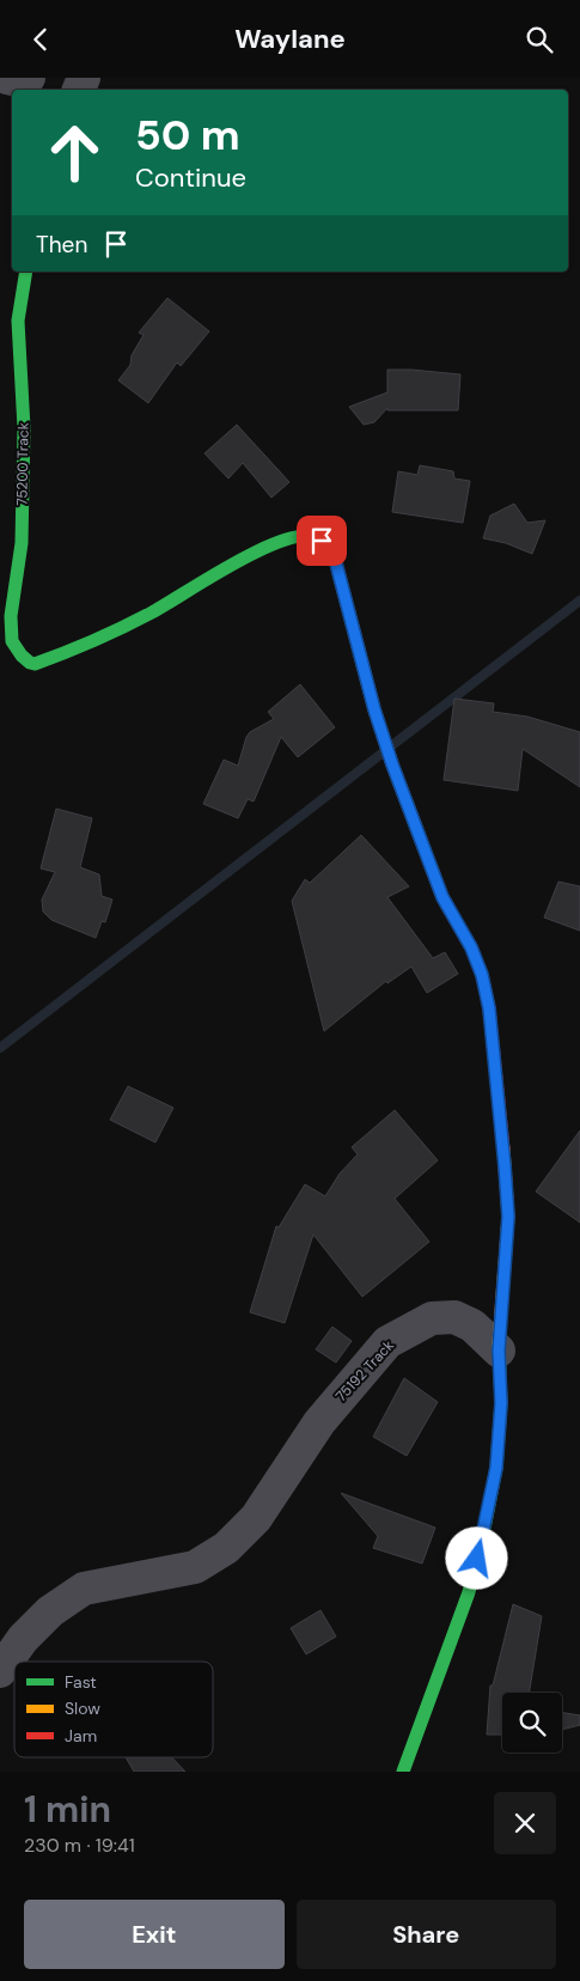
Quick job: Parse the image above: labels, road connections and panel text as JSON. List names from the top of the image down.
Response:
{
  "streets": {
    "street": ["75200 Track", "75192 Track"]
  },
  "crossings": [
    ["75200 Track", "75192 Track"]
  ],
  "legend": ["Fast", "Slow", "Jam"],
  "page": {
    "header": "Waylane",
    "turn": ["50 m", "Continue"],
    "then": "Then",
    "heading": ["1 min", "230 m · 19:41"],
    "buttons": ["Exit", "Share"]
  }
}
